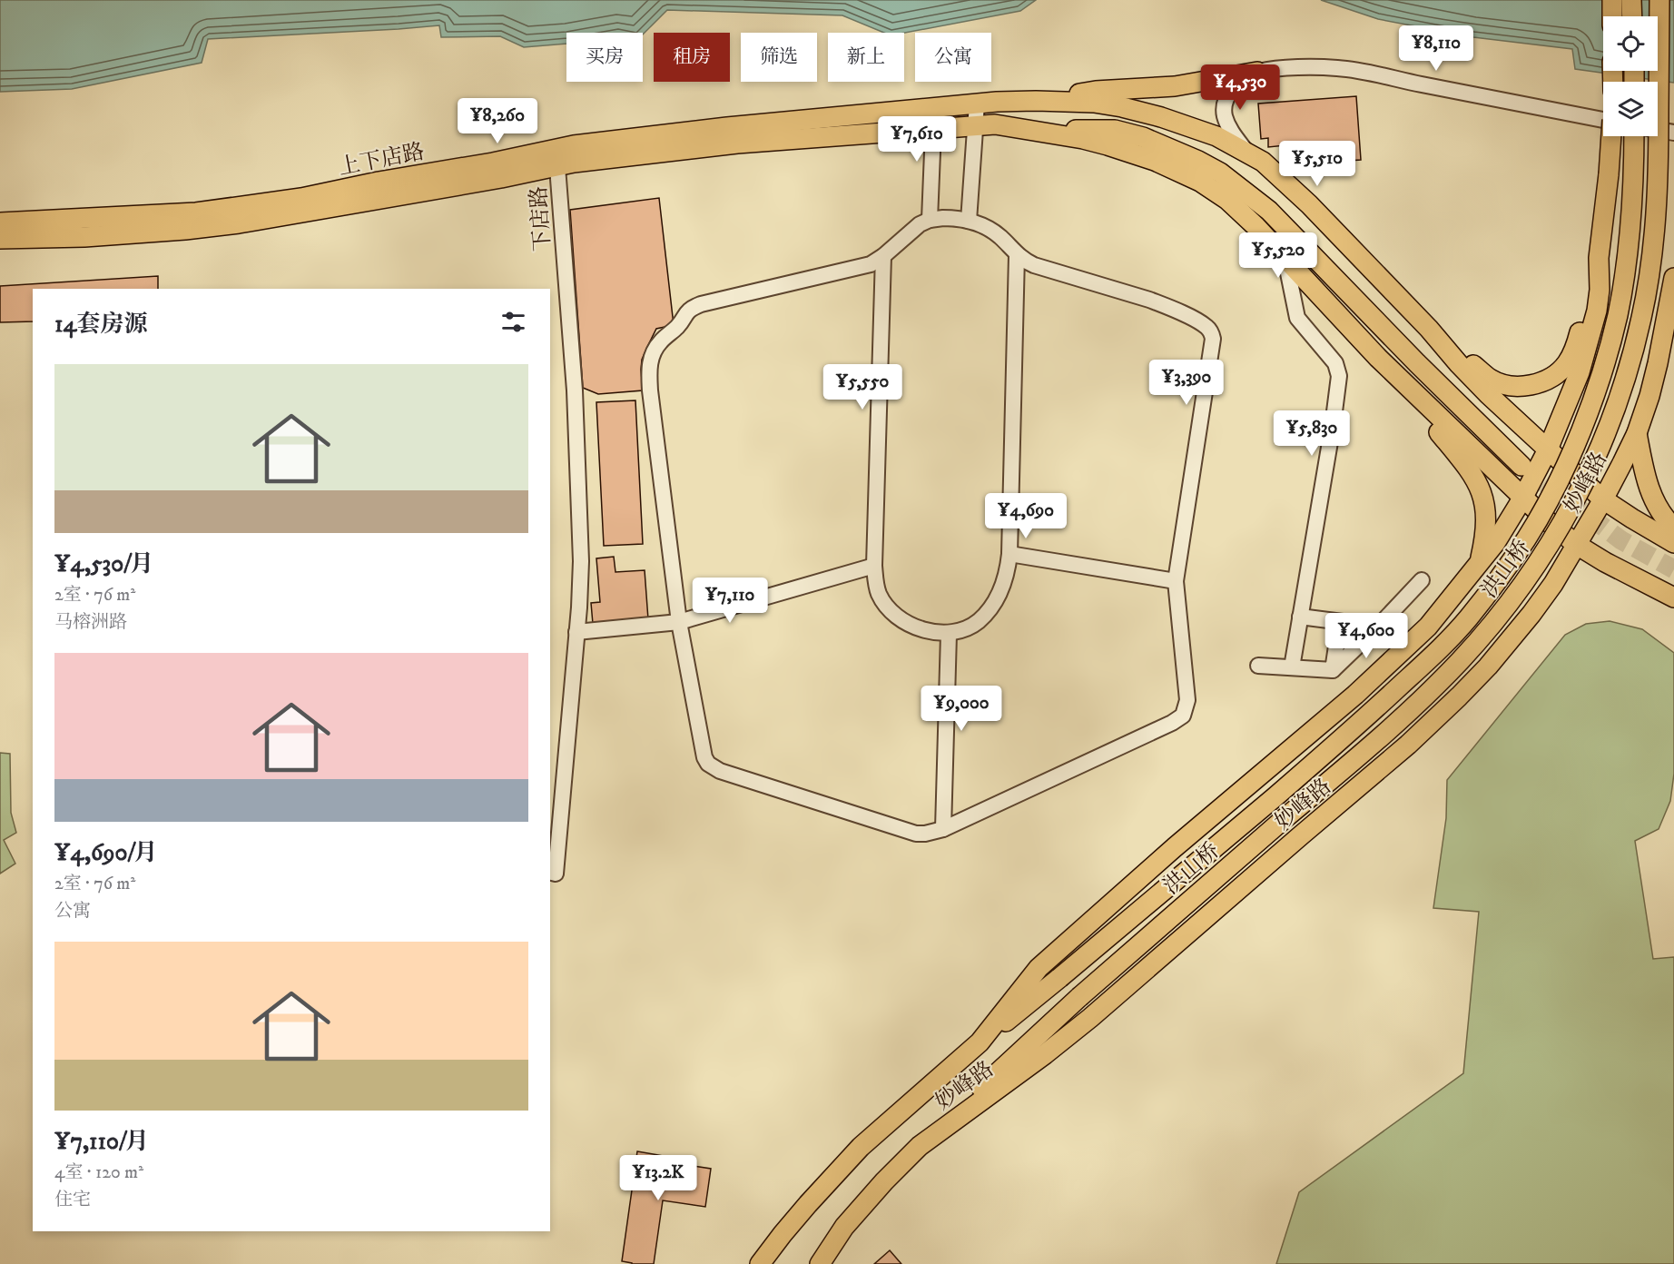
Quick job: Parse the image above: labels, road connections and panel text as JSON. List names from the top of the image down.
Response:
{
  "streets": {
    "main road": ["上下店路", "妙峰路", "洪山桥"],
    "street": ["下店路"]
  },
  "crossings": [
    ["上下店路", "下店路"],
    ["妙峰路", "洪山桥"]
  ],
  "page": {
    "price": [
      "¥8,110",
      "¥4,530",
      "¥8,260",
      "¥7,610",
      "¥5,510",
      "¥5,520",
      "¥3,390",
      "¥5,550",
      "¥5,830",
      "¥4,690",
      "¥7,110",
      "¥4,600",
      "¥9,000",
      "¥13.2K"
    ],
    "chip": [
      "买房",
      "租房",
      "筛选",
      "新上",
      "公寓"
    ],
    "heading": "14套房源",
    "list": [
      {
        "name": "¥4,530/月",
        "note": "2室 · 76 m² · 马榕洲路"
      },
      {
        "name": "¥4,690/月",
        "note": "2室 · 76 m² · 公寓"
      },
      {
        "name": "¥7,110/月",
        "note": "4室 · 120 m² · 住宅"
      }
    ]
  }
}
